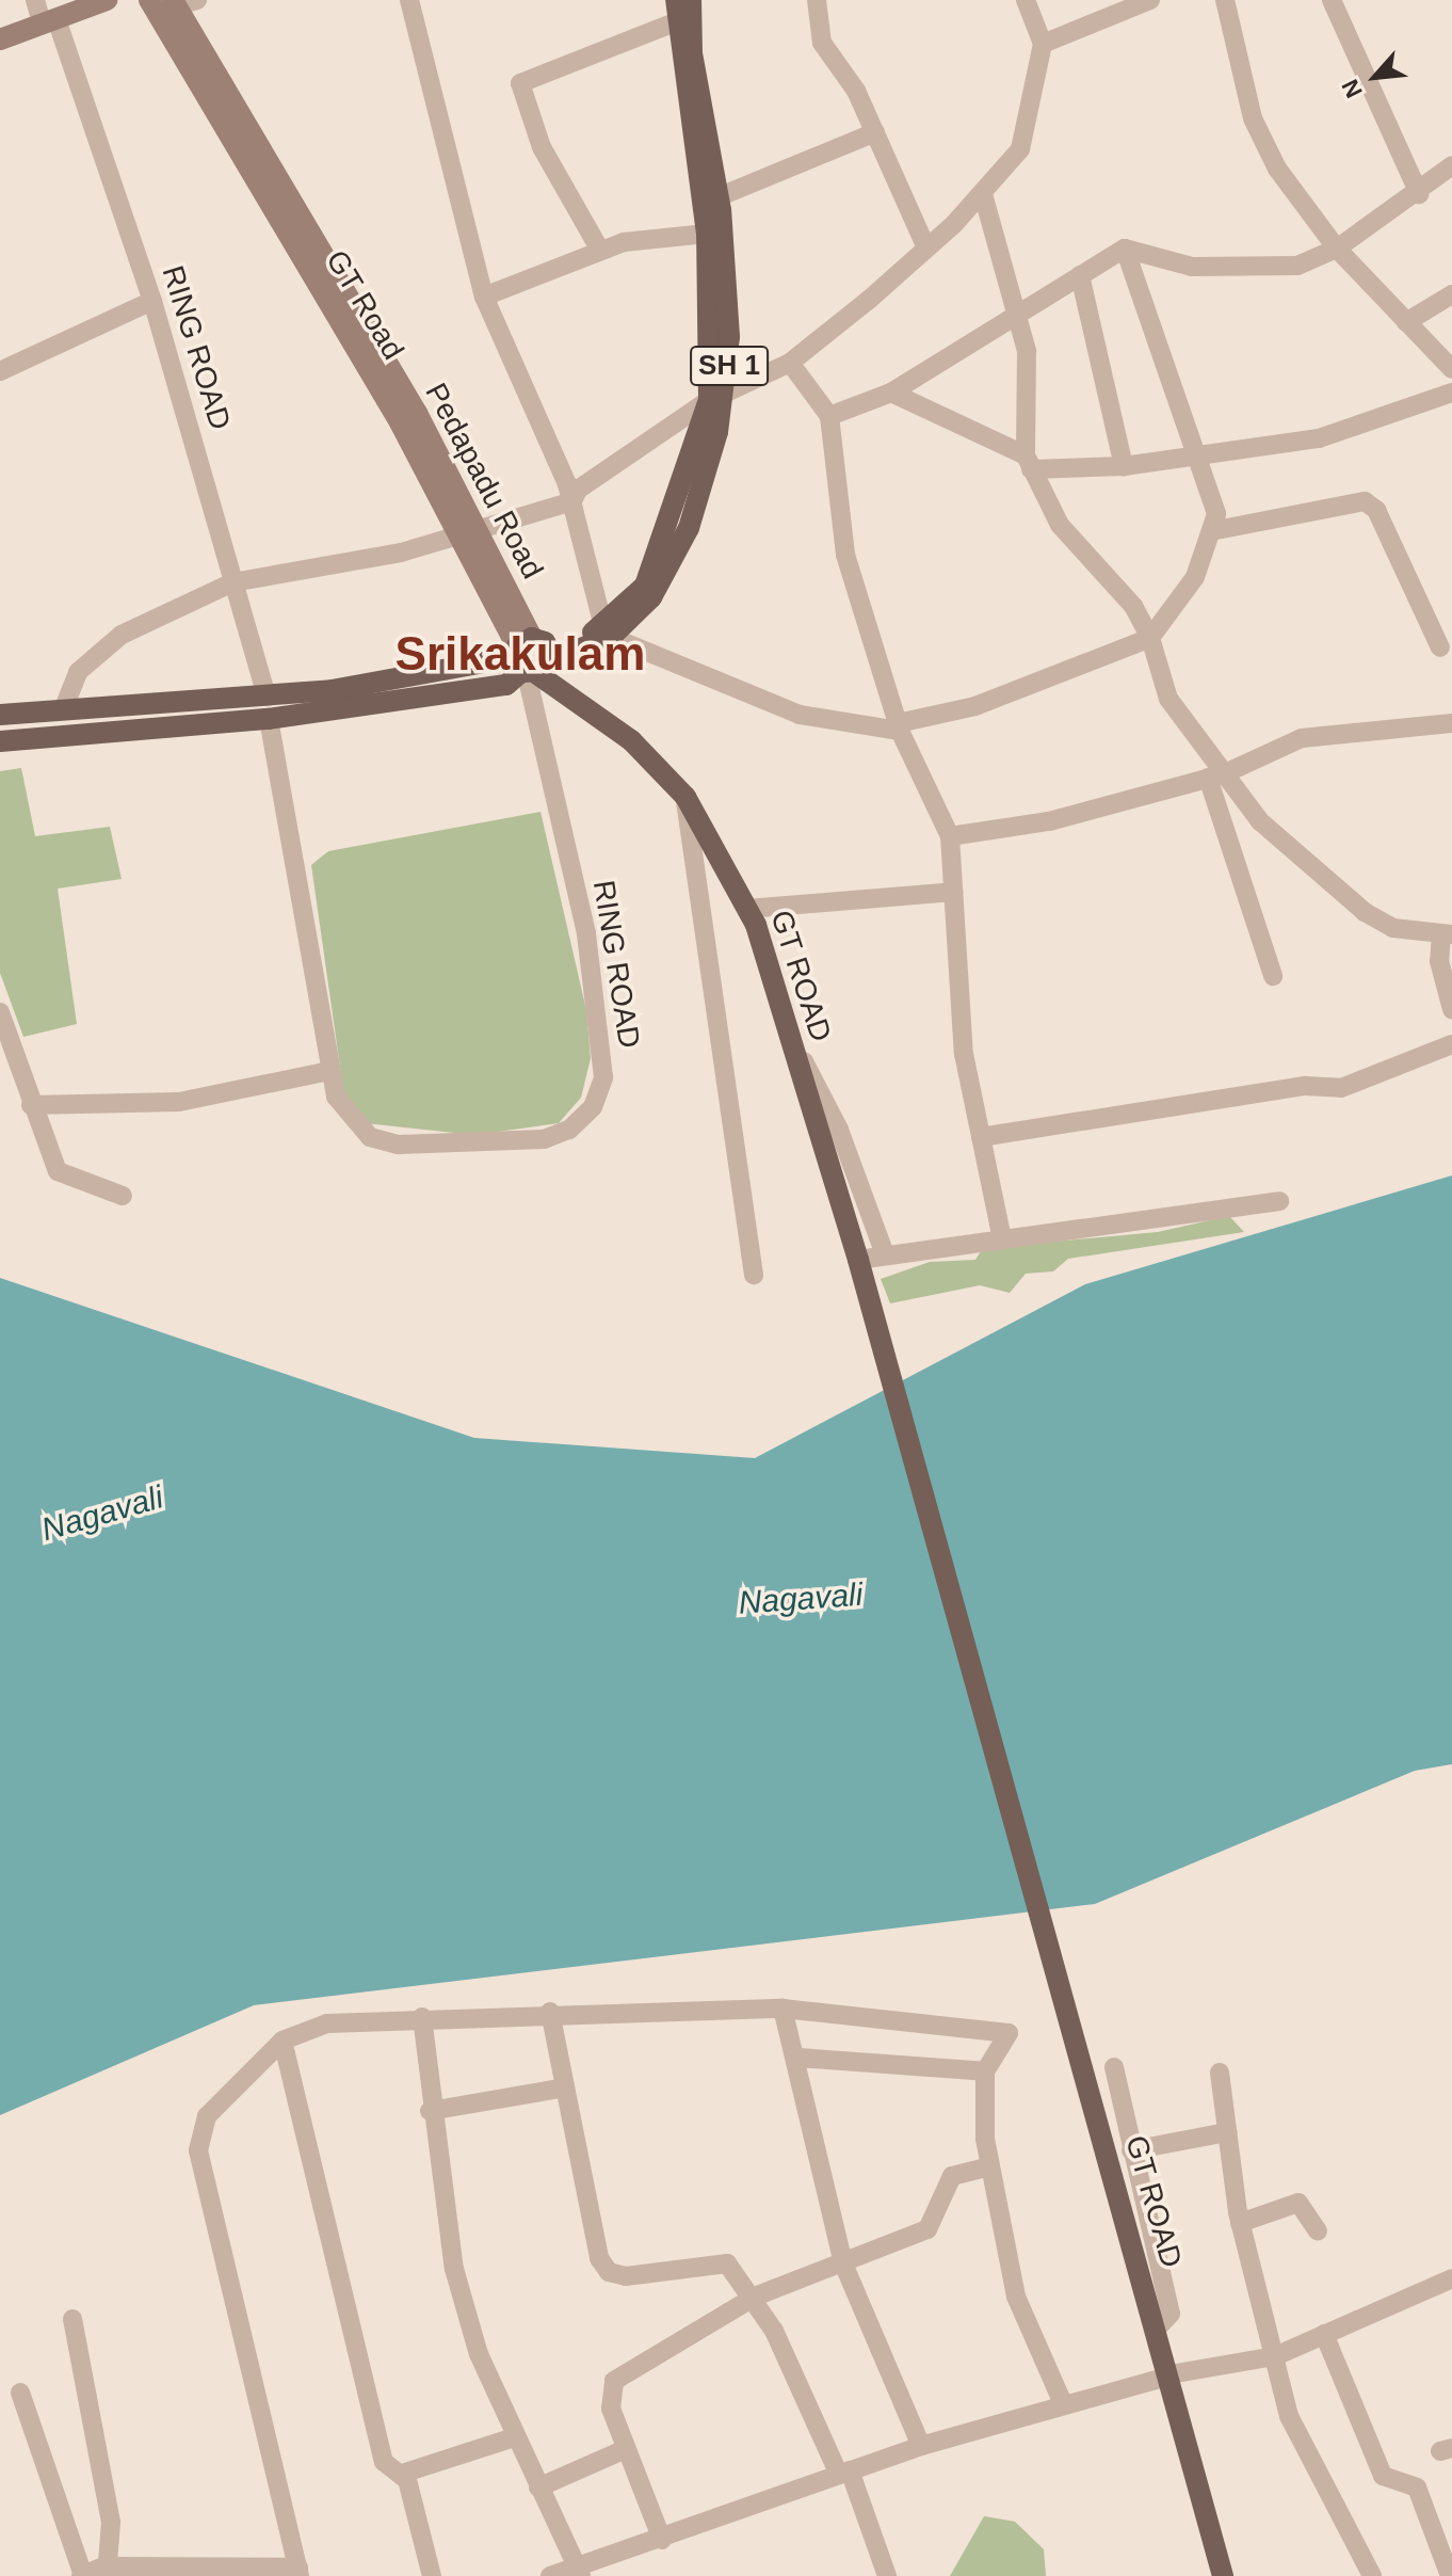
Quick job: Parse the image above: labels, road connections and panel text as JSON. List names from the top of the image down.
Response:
{
  "streets": {
    "main road": [
      "GT Road",
      "SH 1",
      "Pedapadu Road",
      "GT ROAD"
    ],
    "street": ["RING ROAD"]
  },
  "crossings": [
    ["GT Road", "RING ROAD"],
    ["GT Road", "SH 1"],
    ["GT Road", "Pedapadu Road"],
    ["GT Road", "GT ROAD"],
    ["RING ROAD", "SH 1"],
    ["RING ROAD", "Pedapadu Road"],
    ["RING ROAD", "GT ROAD"],
    ["SH 1", "Pedapadu Road"],
    ["SH 1", "GT ROAD"],
    ["Pedapadu Road", "GT ROAD"]
  ],
  "districts": ["Srikakulam"],
  "water": ["Nagavali"],
  "north": "bottom left"
}
